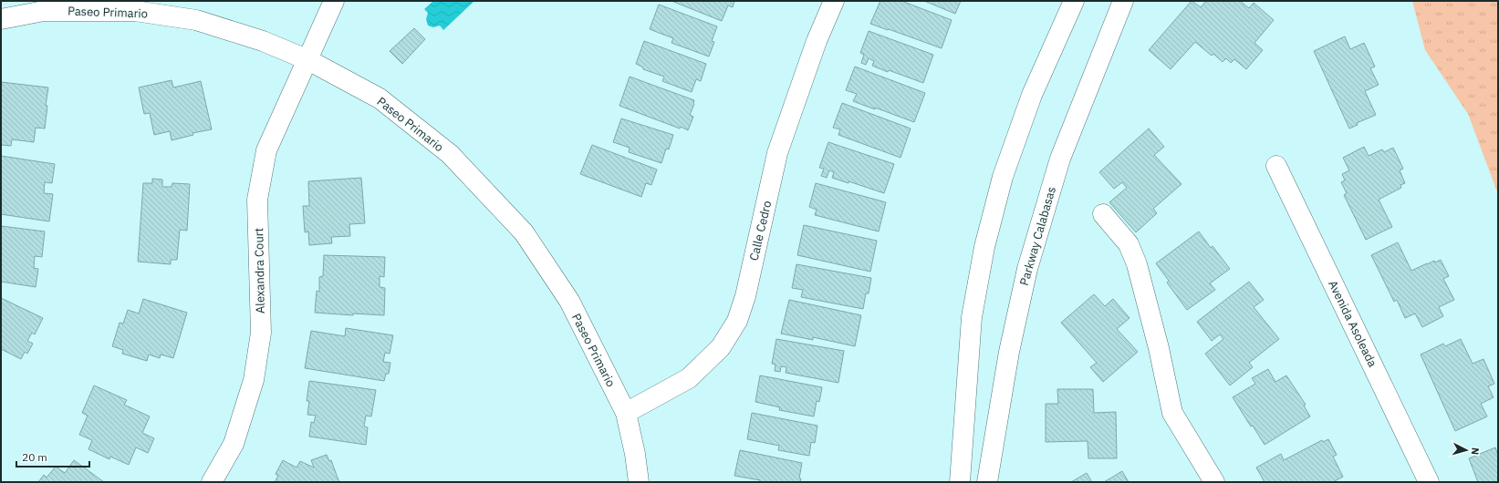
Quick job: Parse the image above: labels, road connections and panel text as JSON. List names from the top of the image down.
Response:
{
  "streets": {
    "street": [
      "Paseo Primario",
      "Calle Cedro",
      "Parkway Calabasas",
      "Alexandra Court",
      "Avenida Asoleada"
    ]
  },
  "crossings": [
    ["Paseo Primario", "Calle Cedro"],
    ["Paseo Primario", "Alexandra Court"]
  ],
  "scale_bar": "20 m",
  "north": "right"
}
